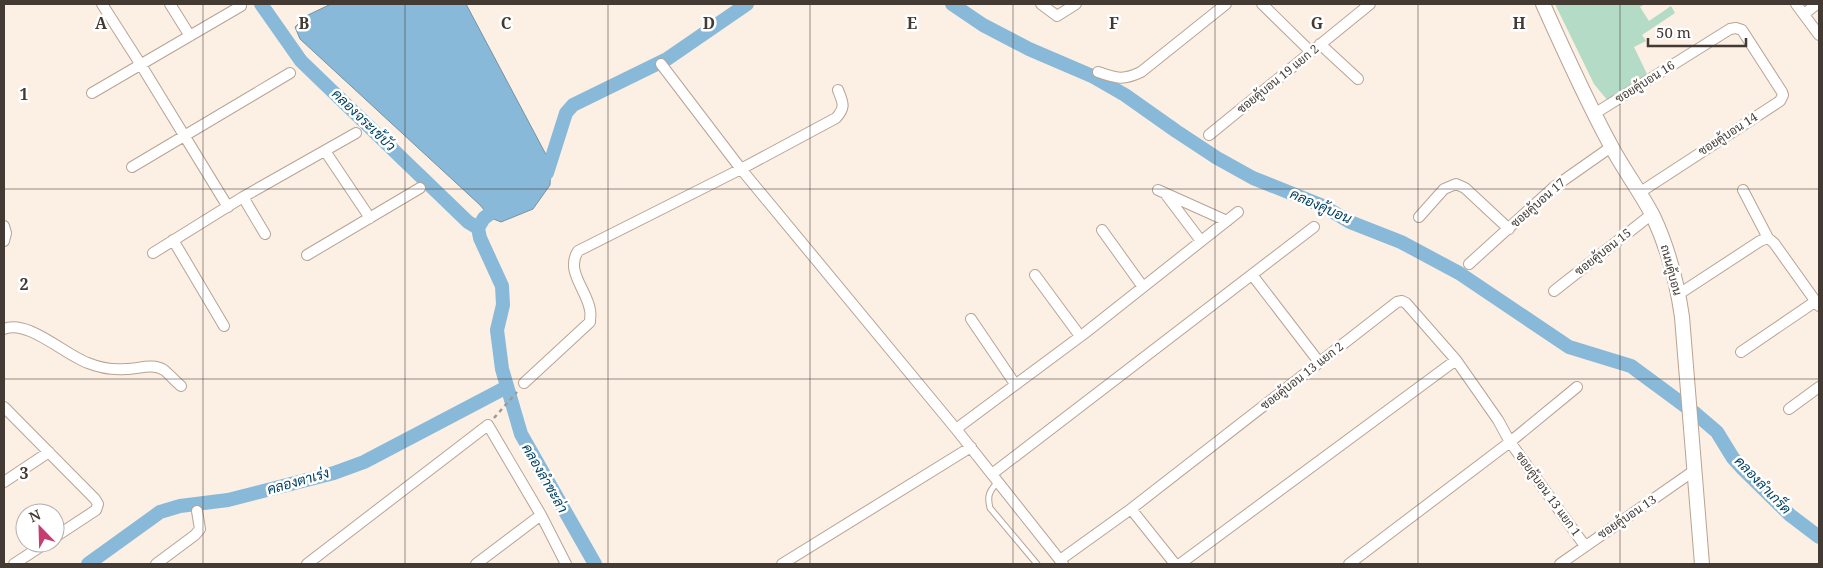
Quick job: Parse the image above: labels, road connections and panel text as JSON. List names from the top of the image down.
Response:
{
  "streets": {
    "main road": ["ถนนคู้บอน"],
    "street": [
      "ซอยคู้บอน 19 แยก 2",
      "ซอยคู้บอน 16",
      "ซอยคู้บอน 14",
      "ซอยคู้บอน 17",
      "ซอยคู้บอน 15",
      "ซอยคู้บอน 13 แยก 2",
      "ซอยคู้บอน 13 แยก 1",
      "ซอยคู้บอน 13"
    ]
  },
  "crossings": [
    ["ซอยคู้บอน 16", "ซอยคู้บอน 14"],
    ["ซอยคู้บอน 16", "ถนนคู้บอน"],
    ["ซอยคู้บอน 14", "ถนนคู้บอน"],
    ["ซอยคู้บอน 17", "ถนนคู้บอน"],
    ["ซอยคู้บอน 15", "ถนนคู้บอน"],
    ["ถนนคู้บอน", "ซอยคู้บอน 13"],
    ["ซอยคู้บอน 13 แยก 2", "ซอยคู้บอน 13 แยก 1"],
    ["ซอยคู้บอน 13 แยก 1", "ซอยคู้บอน 13"]
  ],
  "water": [
    "คลองจระเข้บัว",
    "คลองคู้บอน",
    "คลองลำชะล่า",
    "คลองตาเร่ง",
    "คลองลำเกร็ด"
  ],
  "scale_bar": "50 m",
  "north": "top left",
  "grid": {
    "columns": [
      "A",
      "B",
      "C",
      "D",
      "E",
      "F",
      "G",
      "H"
    ],
    "rows": ["1", "2", "3"]
  }
}
